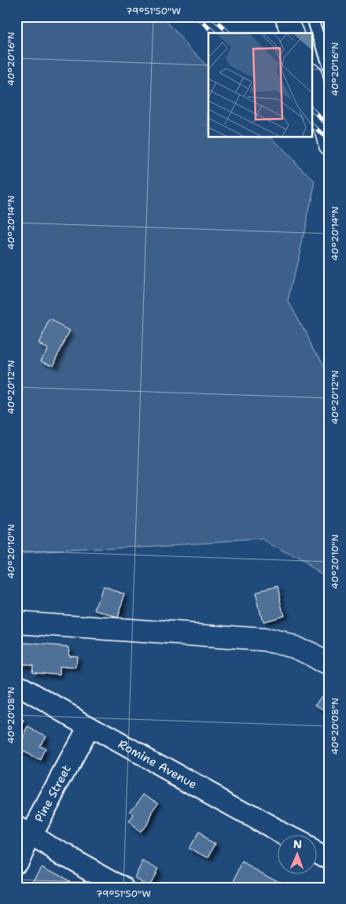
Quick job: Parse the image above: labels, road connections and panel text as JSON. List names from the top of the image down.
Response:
{
  "streets": {
    "street": ["Romine Avenue", "Pine Street"]
  },
  "crossings": [
    ["Romine Avenue", "Pine Street"]
  ],
  "north": "top",
  "coordinates": [
    "79°51'50\"W",
    "40°20'16\"N",
    "40°20'14\"N",
    "40°20'12\"N",
    "40°20'10\"N",
    "40°20'08\"N"
  ]
}
